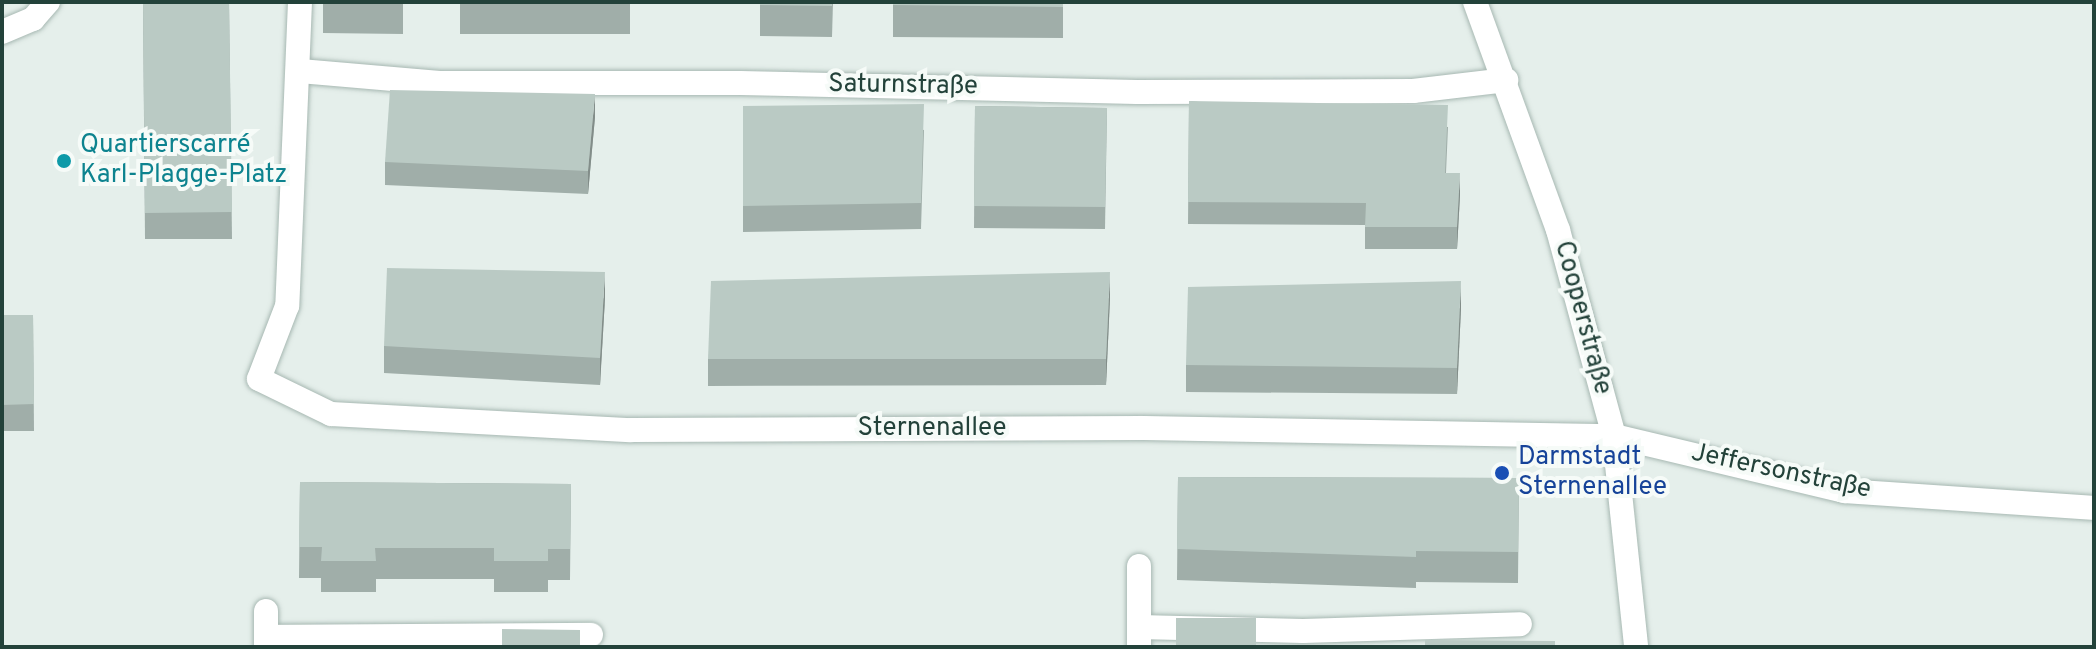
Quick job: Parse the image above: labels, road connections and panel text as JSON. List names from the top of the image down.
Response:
{
  "streets": {
    "street": [
      "Saturnstraße",
      "Cooperstraße",
      "Sternenallee",
      "Jeffersonstraße"
    ]
  },
  "crossings": [
    ["Saturnstraße", "Cooperstraße"],
    ["Saturnstraße", "Sternenallee"],
    ["Cooperstraße", "Sternenallee"],
    ["Cooperstraße", "Jeffersonstraße"],
    ["Sternenallee", "Jeffersonstraße"]
  ],
  "places": ["Quartierscarré Karl-Plagge-Platz", "Darmstadt Sternenallee"]
}
